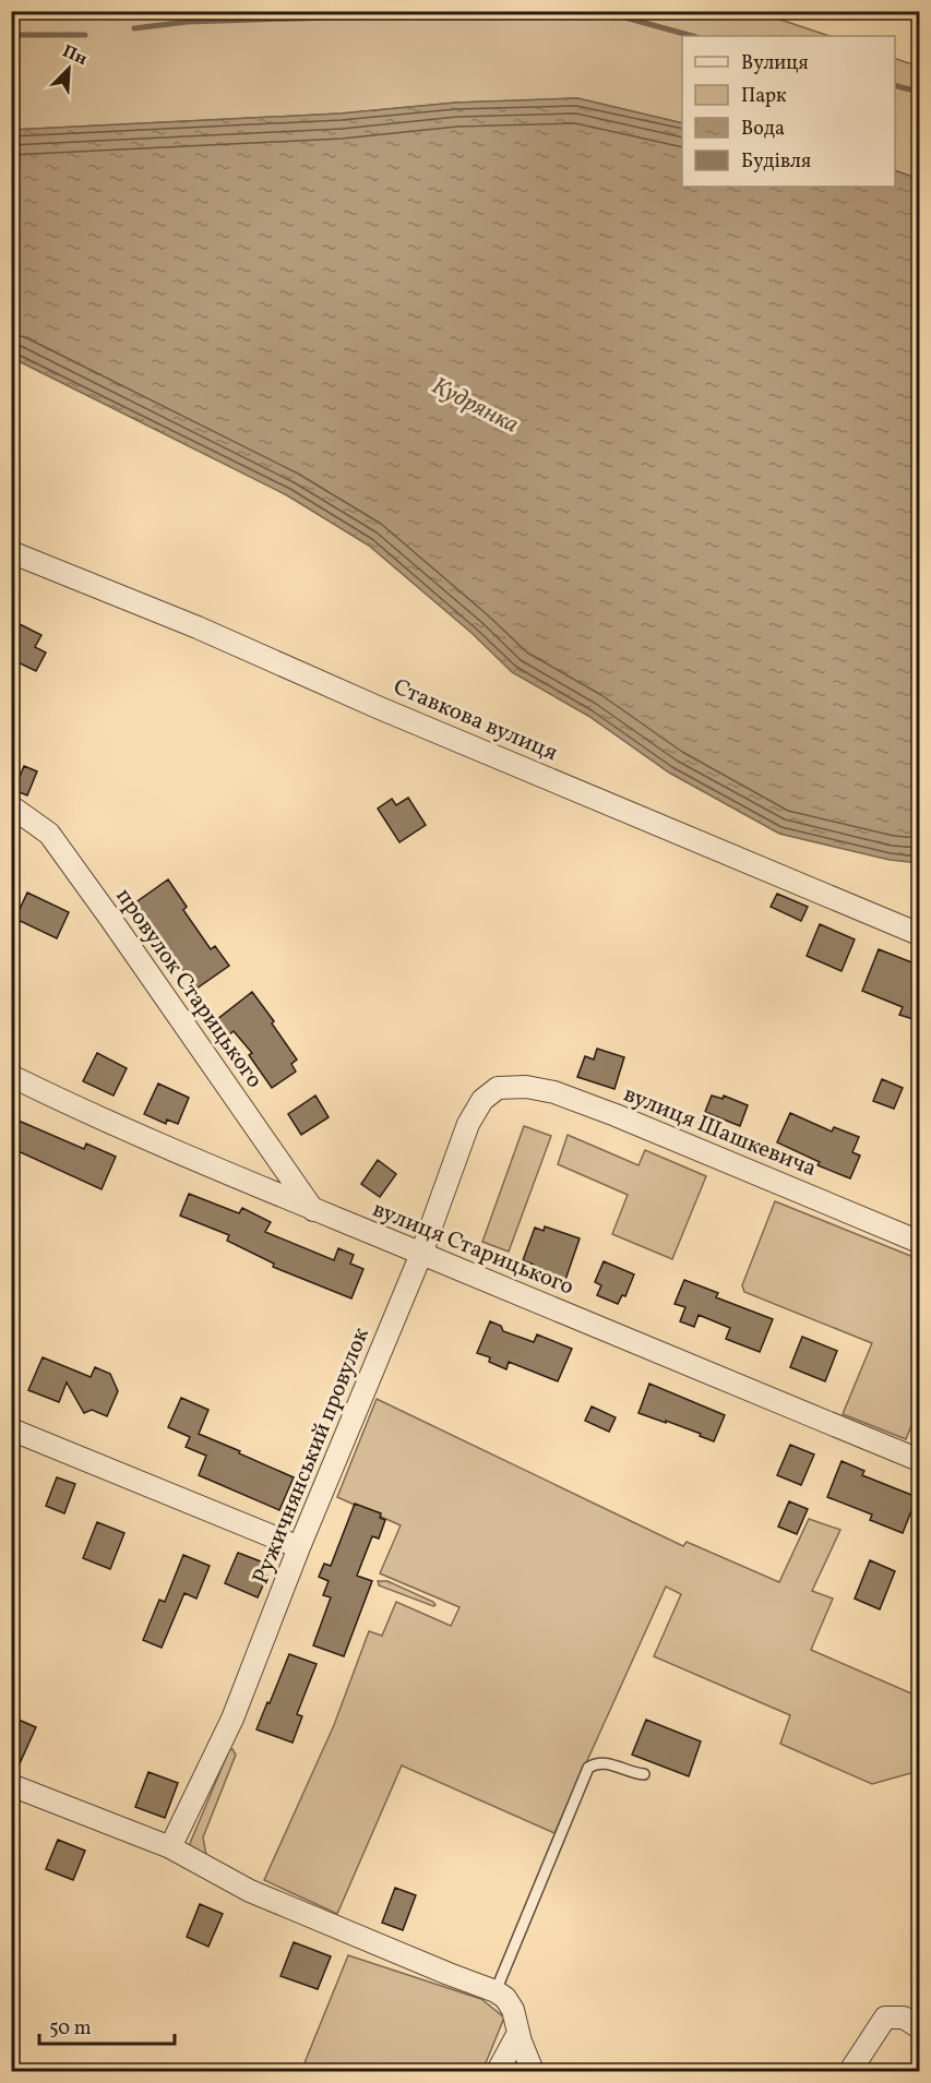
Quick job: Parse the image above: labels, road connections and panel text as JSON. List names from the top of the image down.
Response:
{
  "streets": {
    "street": [
      "Ставкова вулиця",
      "провулок Старицького",
      "вулиця Шашкевича",
      "вулиця Старицького",
      "Ружичнянський провулок"
    ]
  },
  "crossings": [
    ["провулок Старицького", "вулиця Старицького"],
    ["вулиця Шашкевича", "Ружичнянський провулок"],
    ["вулиця Старицького", "Ружичнянський провулок"]
  ],
  "water": ["Кудрянка"],
  "legend": [
    "Вулиця",
    "Парк",
    "Вода",
    "Будівля"
  ],
  "scale_bar": "50 m",
  "north": "top right"
}
